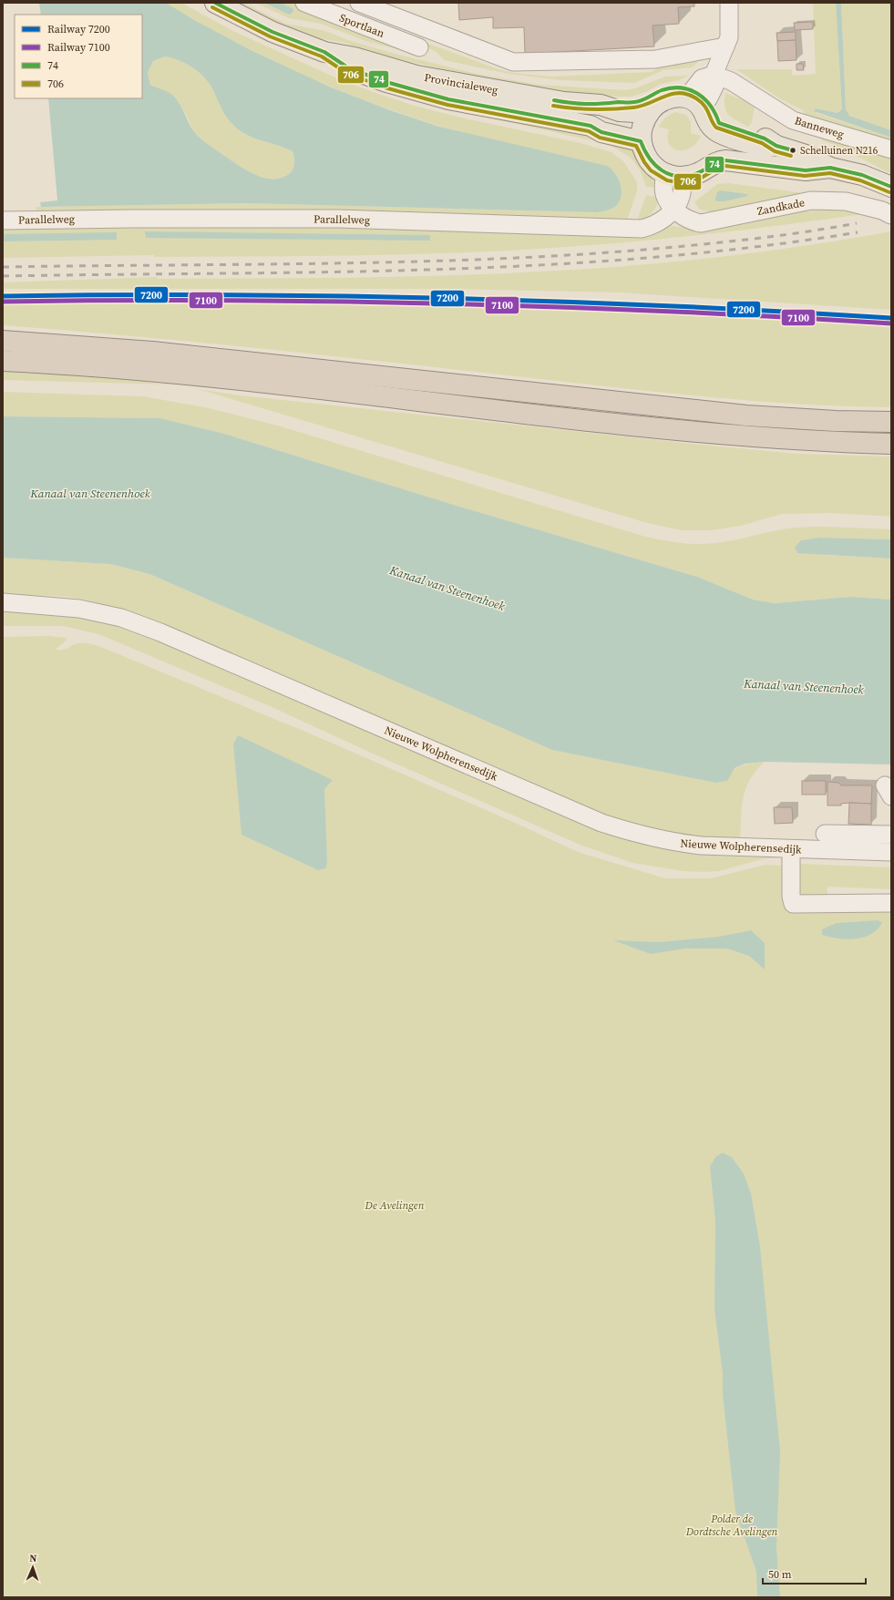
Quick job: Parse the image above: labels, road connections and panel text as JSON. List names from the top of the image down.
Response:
{
  "streets": {
    "main road": ["Provincialeweg"],
    "street": [
      "Sportlaan",
      "Banneweg",
      "Zandkade",
      "Parallelweg",
      "Nieuwe Wolpherensedijk"
    ]
  },
  "crossings": [
    ["Provincialeweg", "Zandkade"],
    ["Zandkade", "Parallelweg"]
  ],
  "water": ["Kanaal van Steenenhoek"],
  "parks": ["De Avelingen", "Polder de Dordtsche Avelingen"],
  "places": ["Schelluinen N216"],
  "lines": [
    "transit line 74",
    "transit line 706",
    "rail line 7200",
    "rail line 7100"
  ],
  "legend": [
    "Railway 7200",
    "Railway 7100",
    "74",
    "706"
  ],
  "scale_bar": "50 m",
  "north": "top"
}
